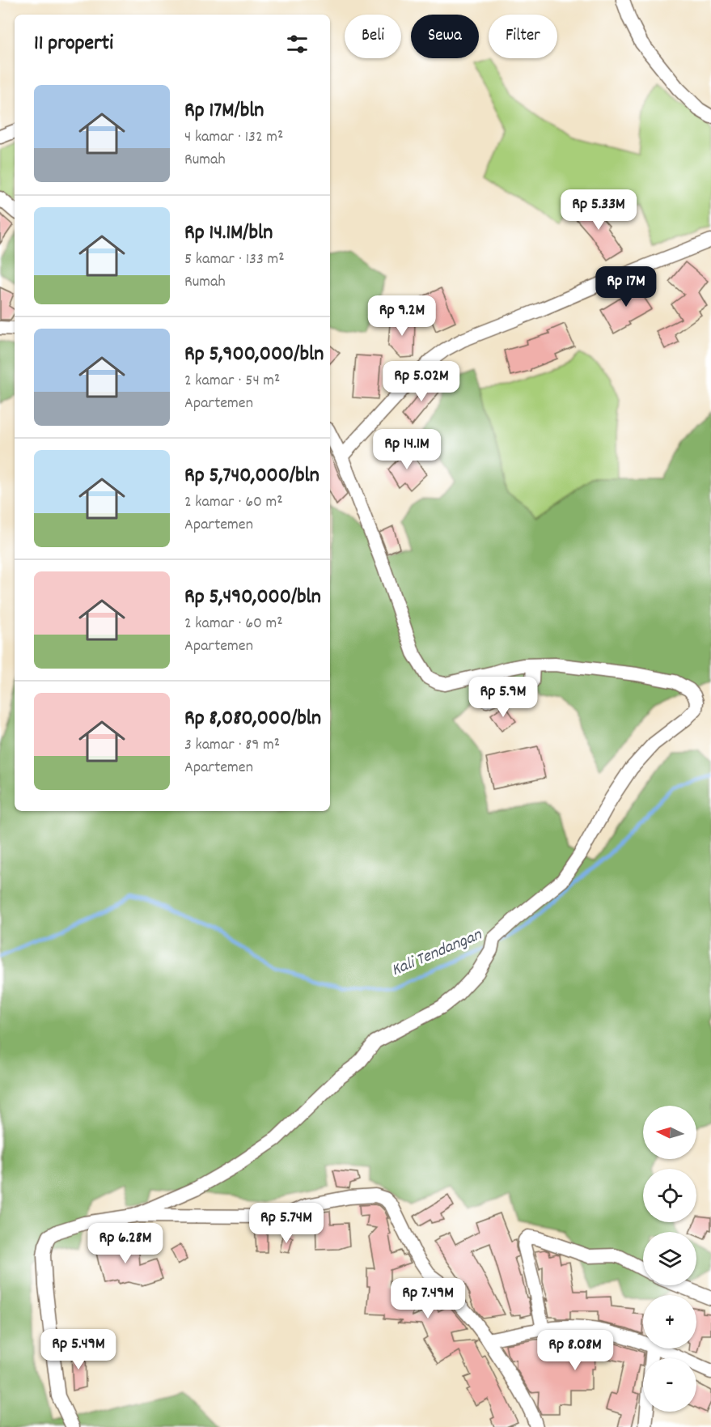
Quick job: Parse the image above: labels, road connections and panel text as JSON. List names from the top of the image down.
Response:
{
  "water": ["Kali Tendangan"],
  "north": "left",
  "page": {
    "chip": ["Beli", "Sewa", "Filter"],
    "heading": "11 properti",
    "list": [
      {
        "name": "Rp 17M/bln",
        "note": "4 kamar · 132 m² · Rumah"
      },
      {
        "name": "Rp 14.1M/bln",
        "note": "5 kamar · 133 m² · Rumah"
      },
      {
        "name": "Rp 5,900,000/bln",
        "note": "2 kamar · 54 m² · Apartemen"
      },
      {
        "name": "Rp 5,740,000/bln",
        "note": "2 kamar · 60 m² · Apartemen"
      },
      {
        "name": "Rp 5,490,000/bln",
        "note": "2 kamar · 60 m² · Apartemen"
      },
      {
        "name": "Rp 8,080,000/bln",
        "note": "3 kamar · 89 m² · Apartemen"
      }
    ],
    "price": [
      "Rp 5.33M",
      "Rp 17M",
      "Rp 9.2M",
      "Rp 5.02M",
      "Rp 14.1M",
      "Rp 5.9M",
      "Rp 5.74M",
      "Rp 6.28M",
      "Rp 7.49M",
      "Rp 5.49M",
      "Rp 8.08M"
    ],
    "map_buttons": ["+", "−"]
  }
}
